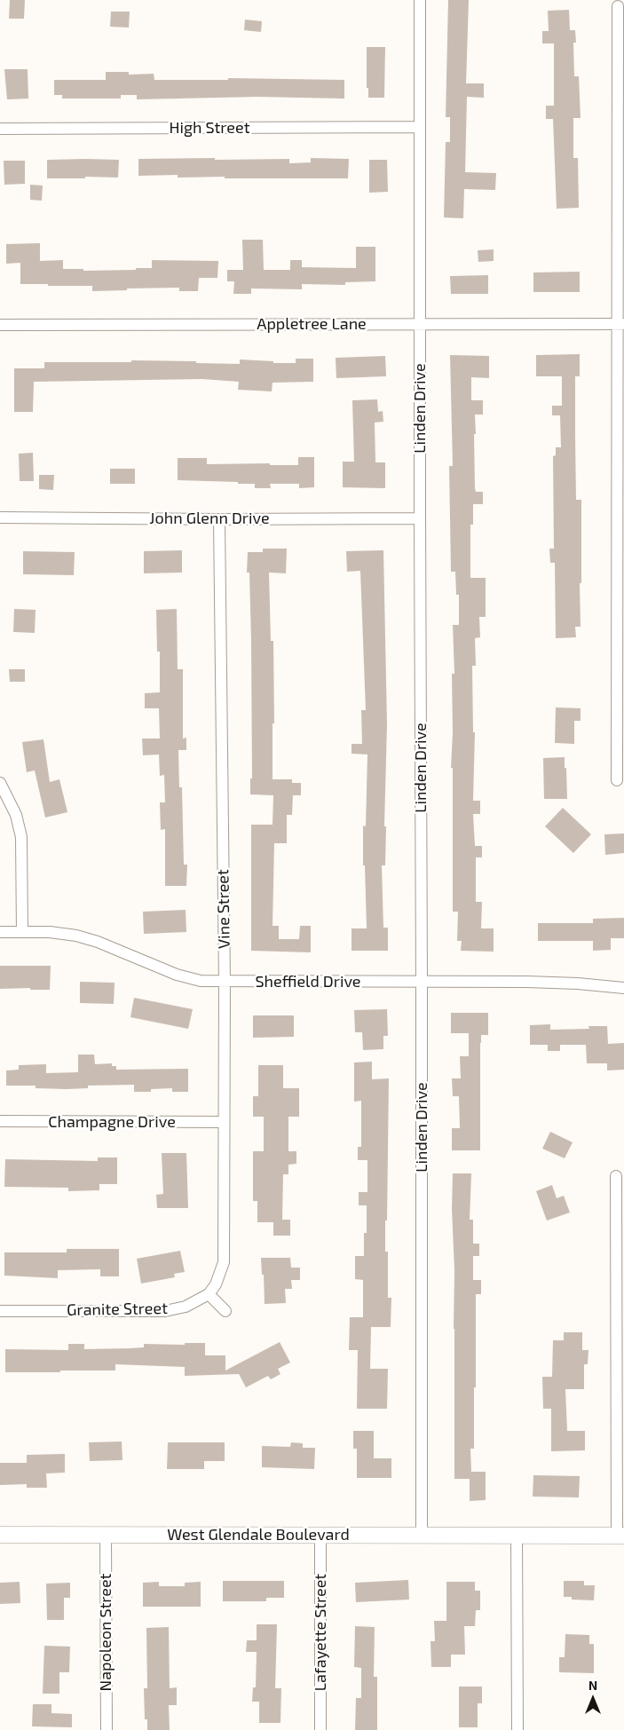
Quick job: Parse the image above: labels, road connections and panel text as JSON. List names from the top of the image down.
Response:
{
  "streets": {
    "street": [
      "High Street",
      "Appletree Lane",
      "Linden Drive",
      "John Glenn Drive",
      "Vine Street",
      "Sheffield Drive",
      "Champagne Drive",
      "Granite Street",
      "West Glendale Boulevard",
      "Napoleon Street",
      "Lafayette Street"
    ]
  },
  "crossings": [
    ["High Street", "Linden Drive"],
    ["Appletree Lane", "Linden Drive"],
    ["Linden Drive", "John Glenn Drive"],
    ["Linden Drive", "Sheffield Drive"],
    ["Linden Drive", "West Glendale Boulevard"],
    ["John Glenn Drive", "Vine Street"],
    ["Vine Street", "Sheffield Drive"],
    ["Vine Street", "Champagne Drive"],
    ["Vine Street", "Granite Street"],
    ["West Glendale Boulevard", "Napoleon Street"],
    ["West Glendale Boulevard", "Lafayette Street"]
  ],
  "north": "top"
}
